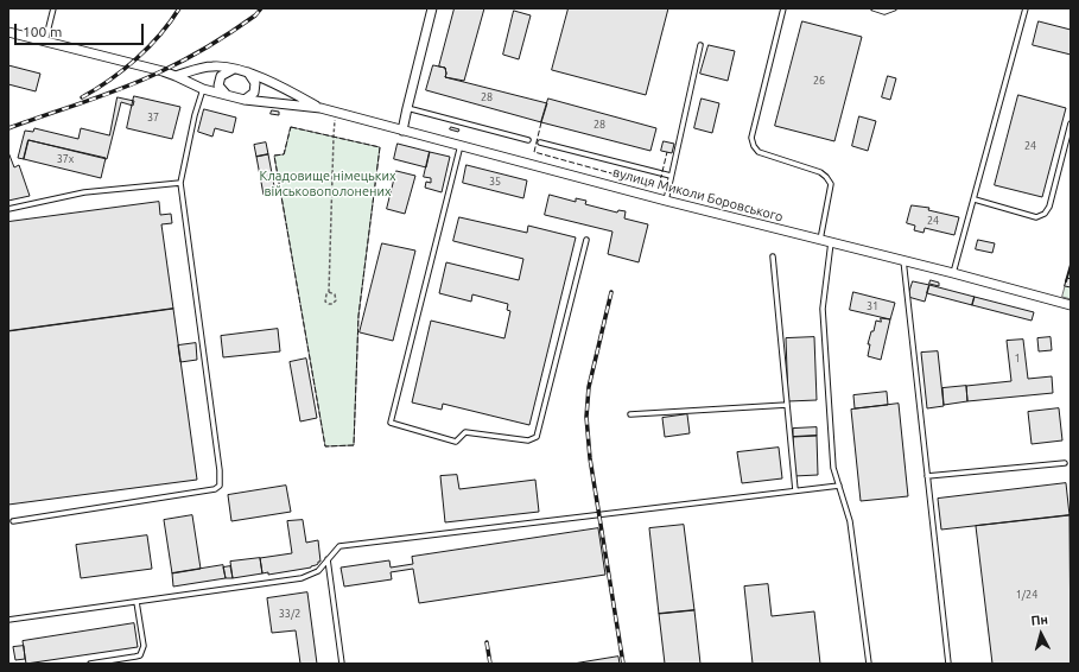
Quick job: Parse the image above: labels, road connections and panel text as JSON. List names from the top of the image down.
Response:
{
  "streets": {
    "street": ["вулиця Миколи Боровського"]
  },
  "parks": ["Кладовище німецьких військовополонених"],
  "house_numbers": [
    "26",
    "28",
    "37",
    "28",
    "24",
    "37х",
    "35",
    "24",
    "31",
    "1",
    "1/24",
    "33/2"
  ],
  "scale_bar": "100 m",
  "north": "top"
}
